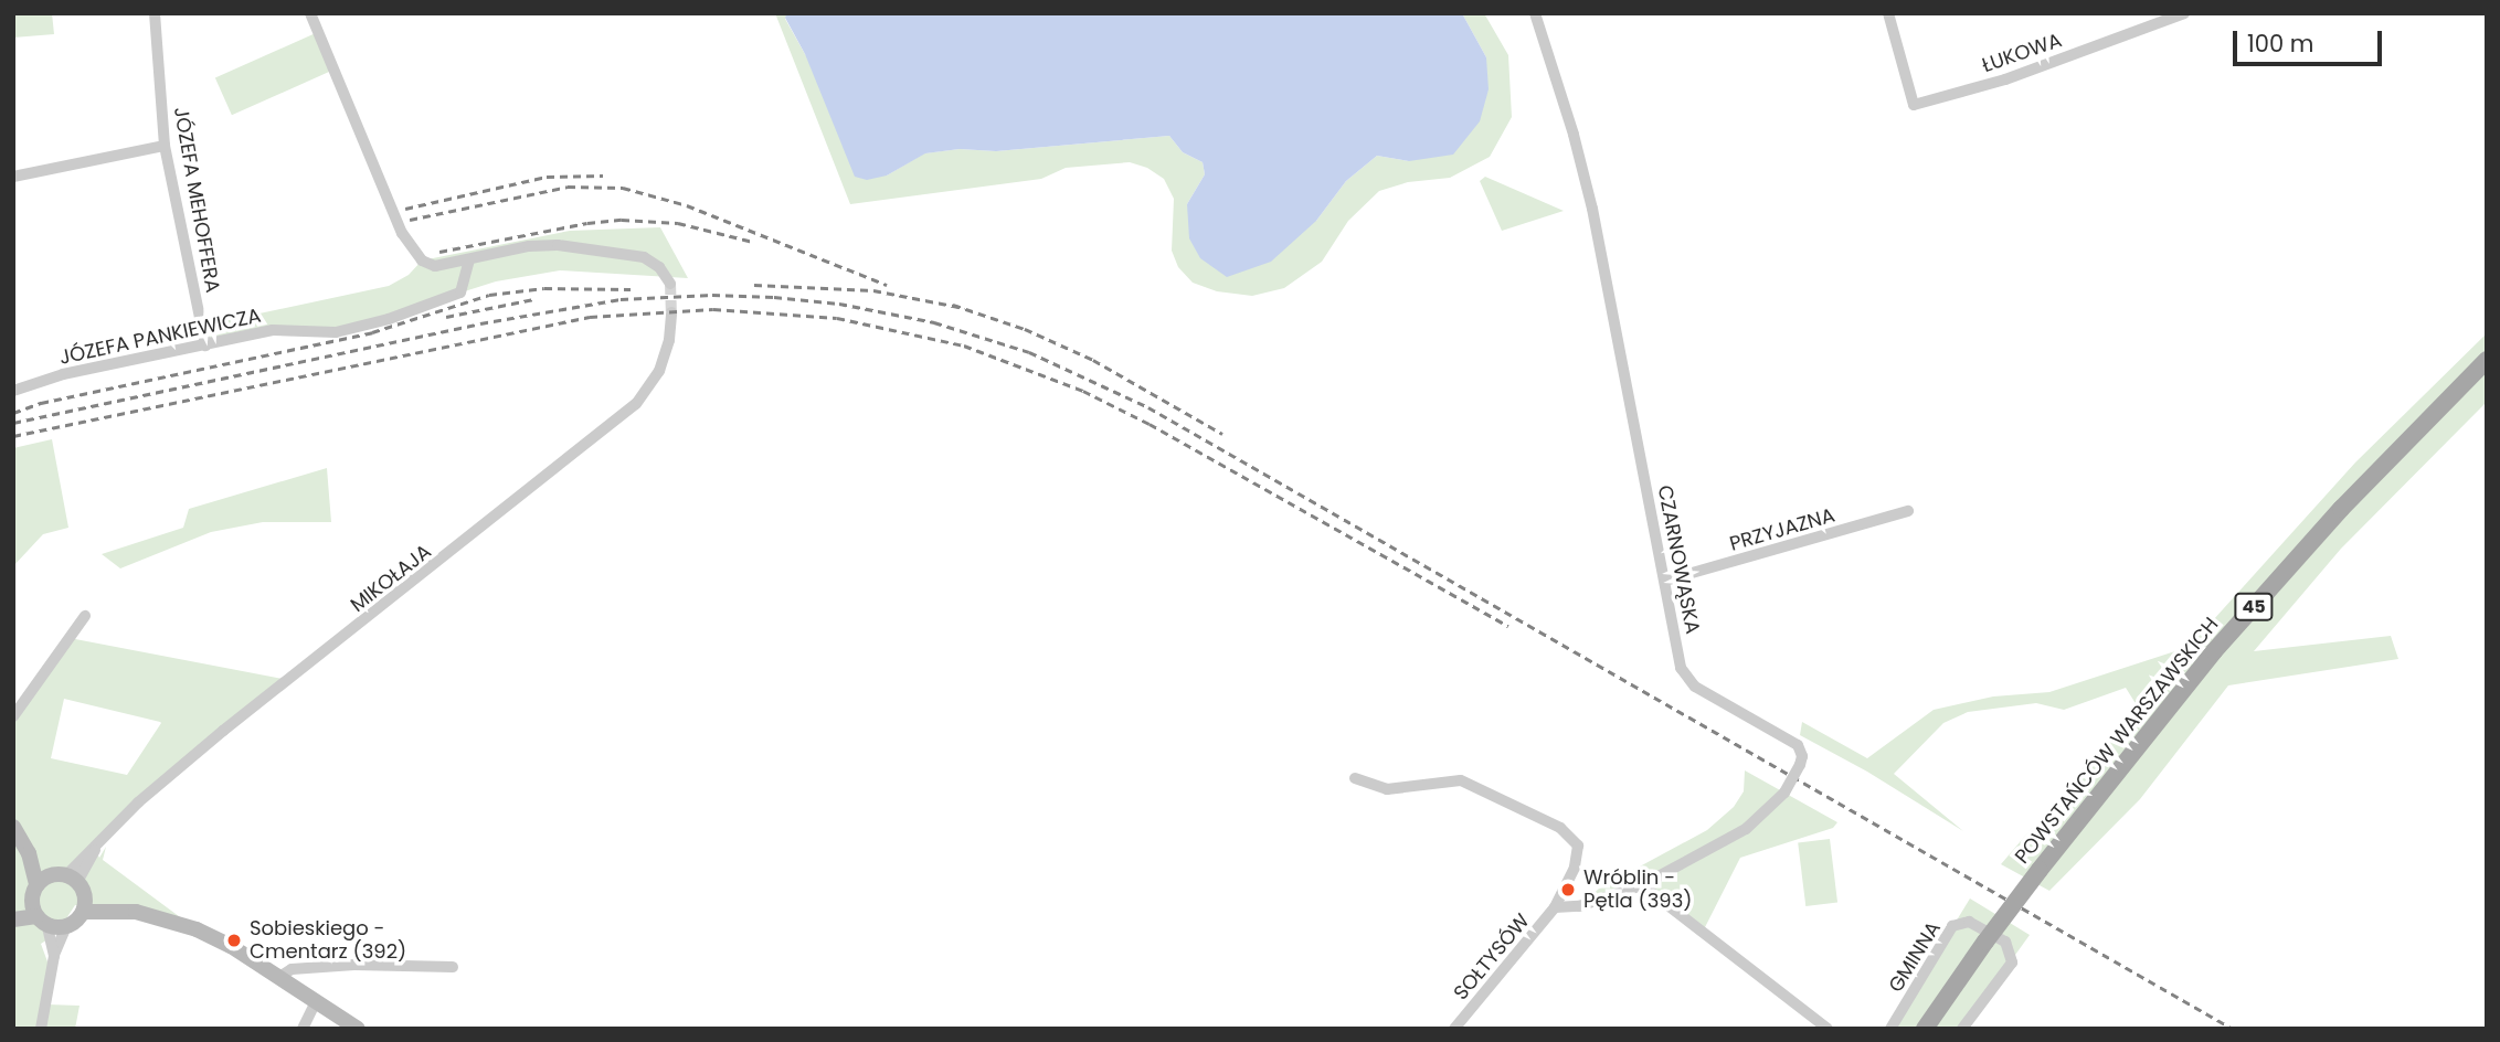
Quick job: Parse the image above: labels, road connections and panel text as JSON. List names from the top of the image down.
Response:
{
  "streets": {
    "main road": ["45", "POWSTAŃCÓW WARSZAWSKICH"],
    "street": [
      "ŁUKOWA",
      "JÓZEFA MEHOFFERA",
      "JÓZEFA PANKIEWICZA",
      "PRZYJAZNA",
      "CZARNOWĄSKA",
      "MIKOŁAJA",
      "SOŁTYSÓW",
      "GMINNA"
    ]
  },
  "crossings": [
    ["JÓZEFA MEHOFFERA", "JÓZEFA PANKIEWICZA"],
    ["PRZYJAZNA", "CZARNOWĄSKA"],
    ["CZARNOWĄSKA", "SOŁTYSÓW"]
  ],
  "places": ["Wróblin - Pętla (393)", "Sobieskiego - Cmentarz (392)"],
  "scale_bar": "100 m"
}
